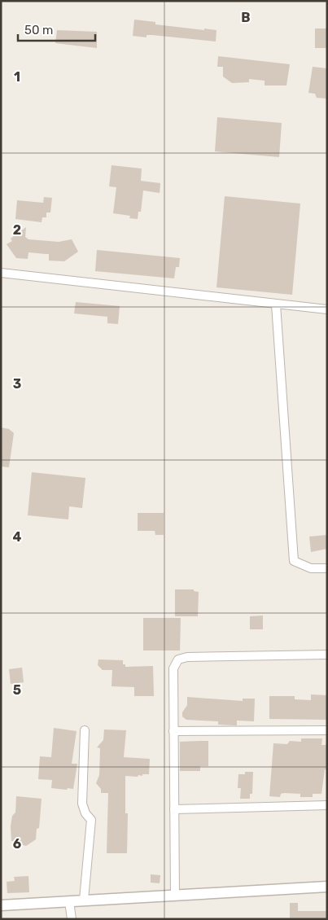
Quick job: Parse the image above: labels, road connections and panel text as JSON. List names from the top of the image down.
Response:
{
  "scale_bar": "50 m",
  "grid": {
    "columns": ["B"],
    "rows": [
      "1",
      "2",
      "3",
      "4",
      "5",
      "6"
    ]
  }
}
